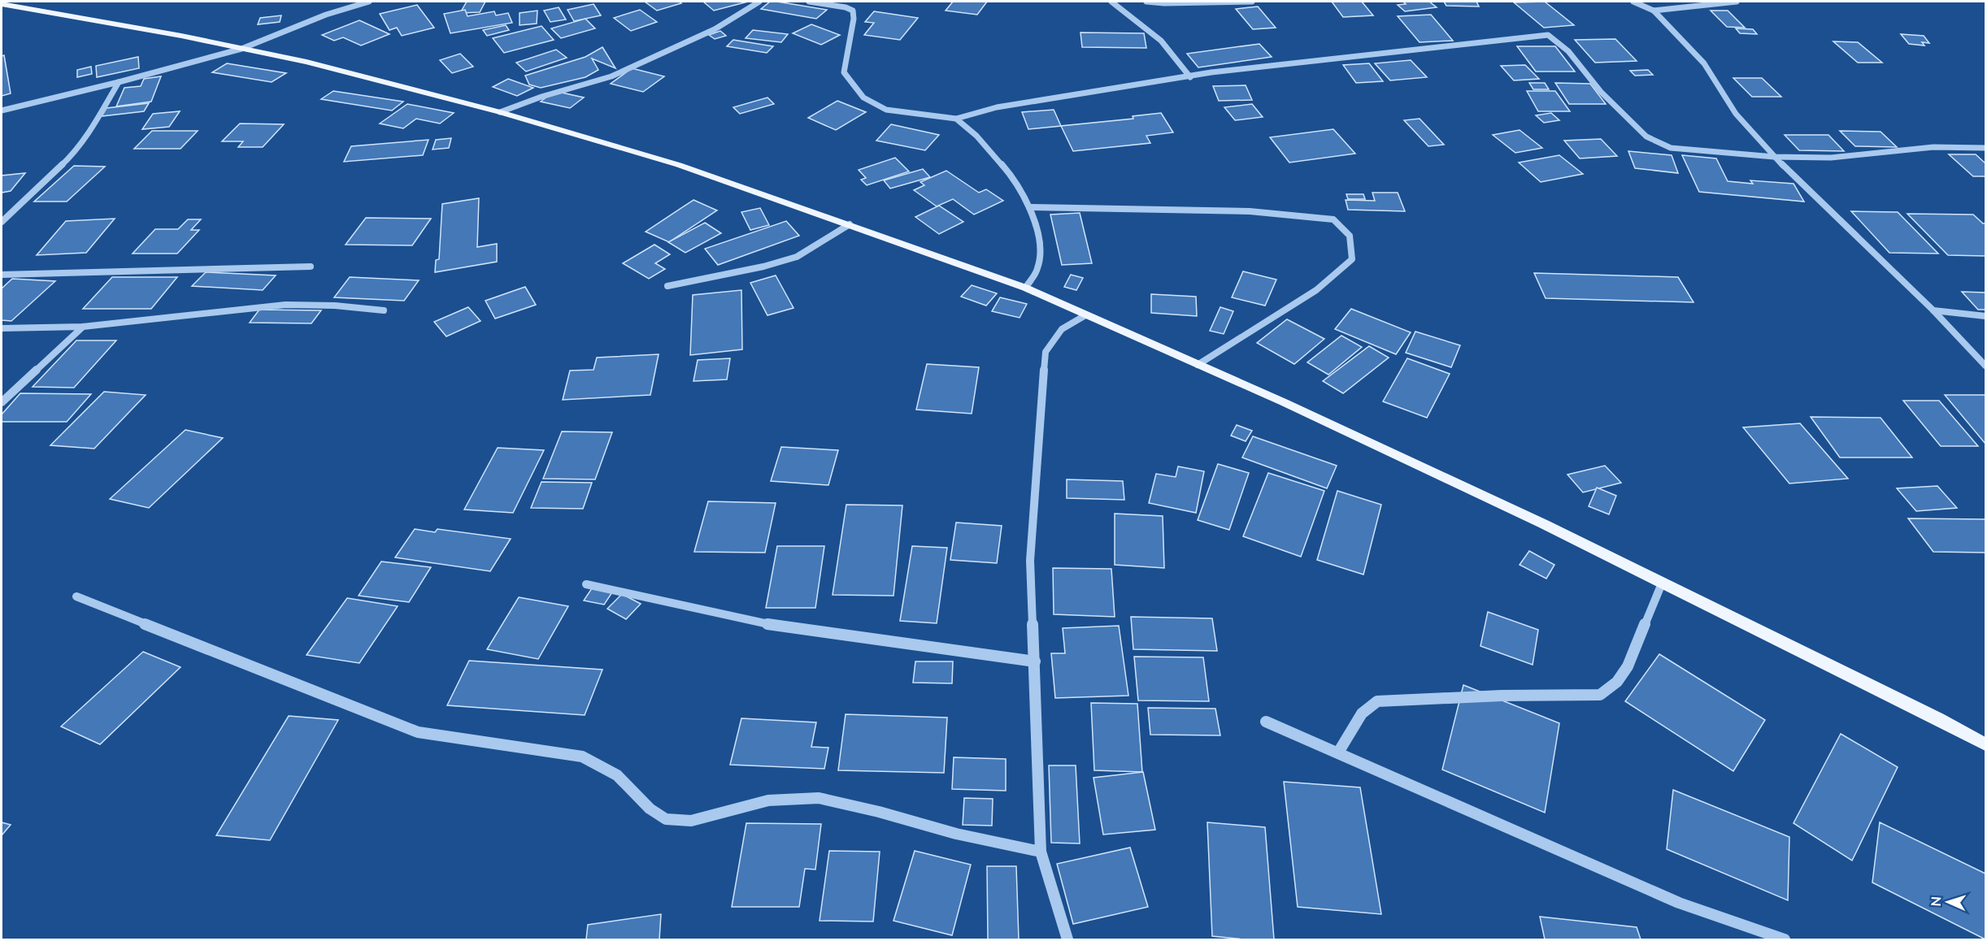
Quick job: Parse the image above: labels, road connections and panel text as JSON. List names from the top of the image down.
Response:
{
  "north": "left"
}
